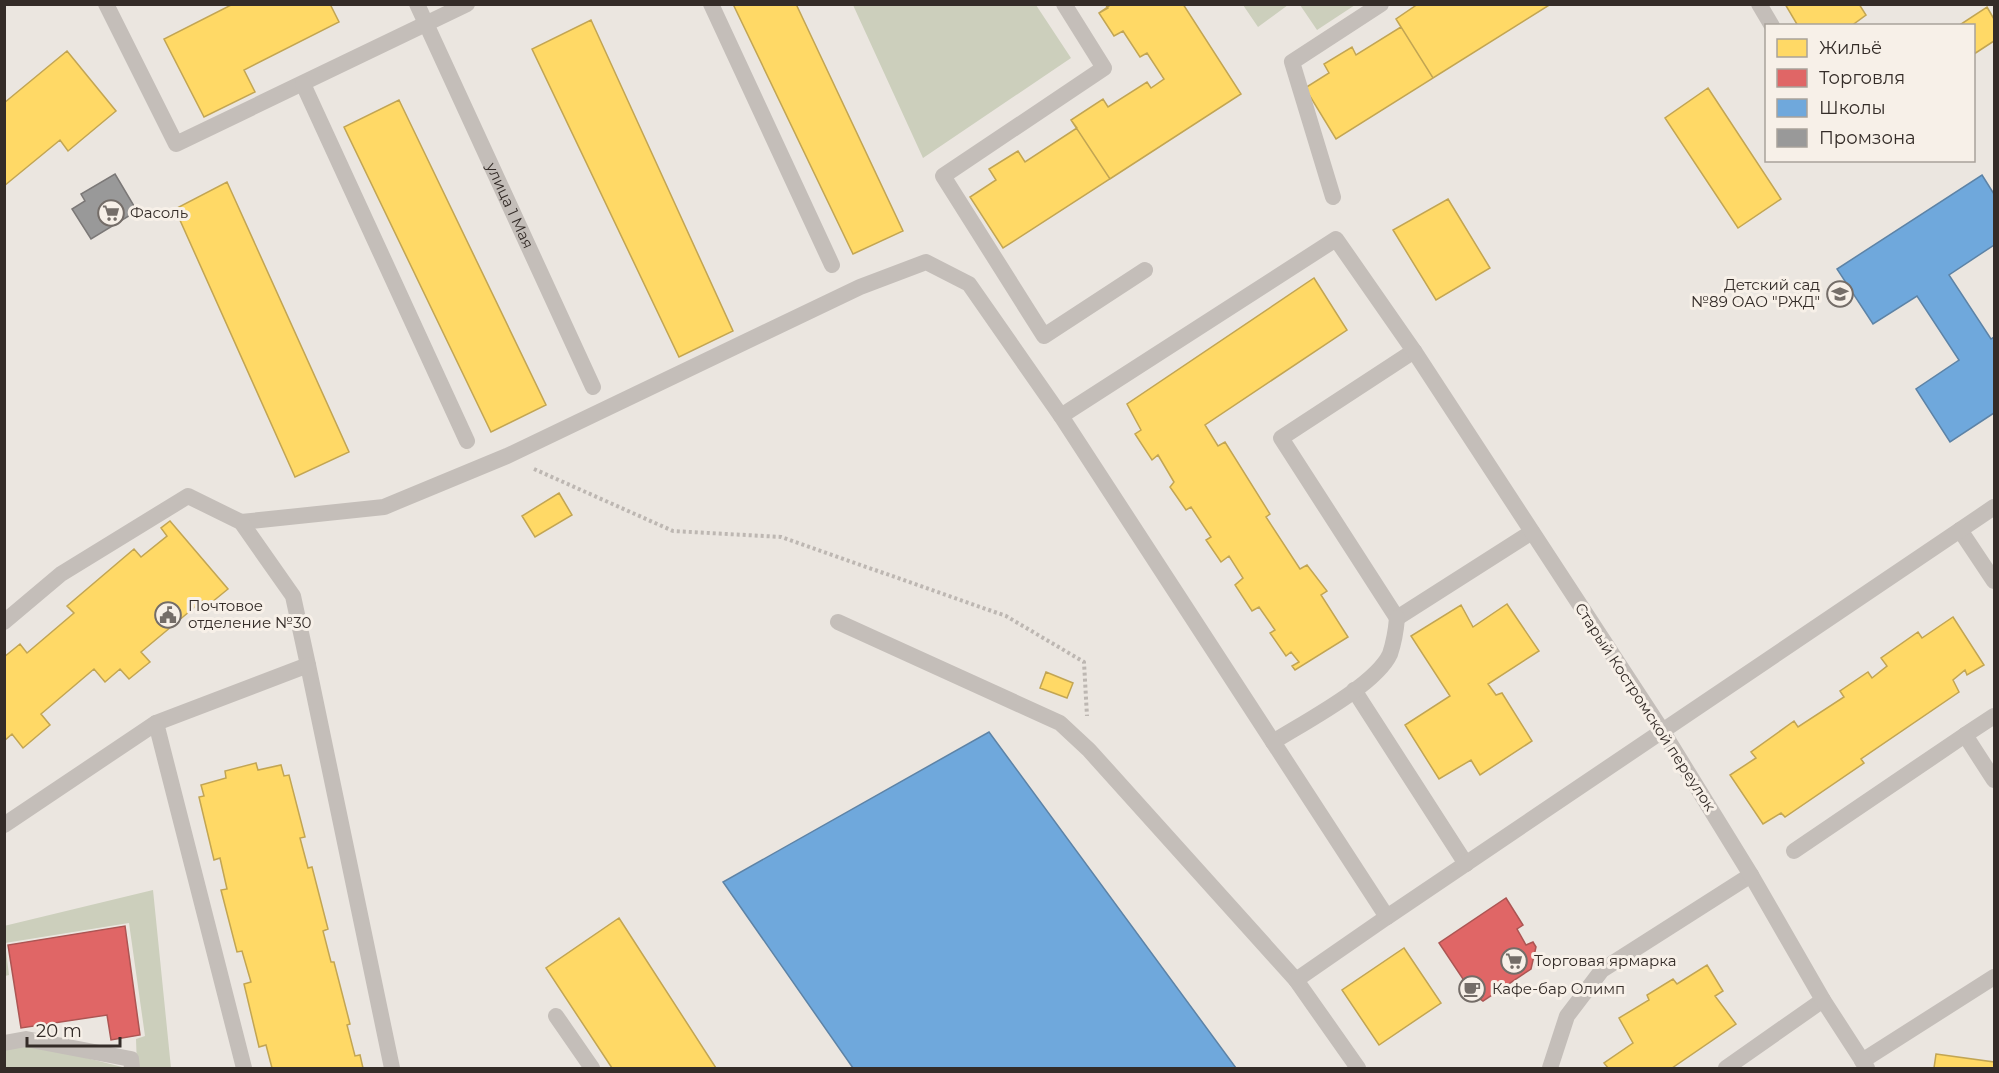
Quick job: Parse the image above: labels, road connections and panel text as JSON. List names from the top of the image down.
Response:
{
  "streets": {
    "lane": ["улица 1 Мая", "Старый Костромской переулок"]
  },
  "places": {
    "supermarket": ["Фасоль", "Торговая ярмарка"],
    "school or university": ["Детский сад №89 ОАО \"РЖД\""],
    "public building": ["Почтовое отделение №30"],
    "cafe": ["Кафе-бар Олимп"]
  },
  "legend": [
    "Жильё",
    "Торговля",
    "Школы",
    "Промзона"
  ],
  "scale_bar": "20 m"
}
